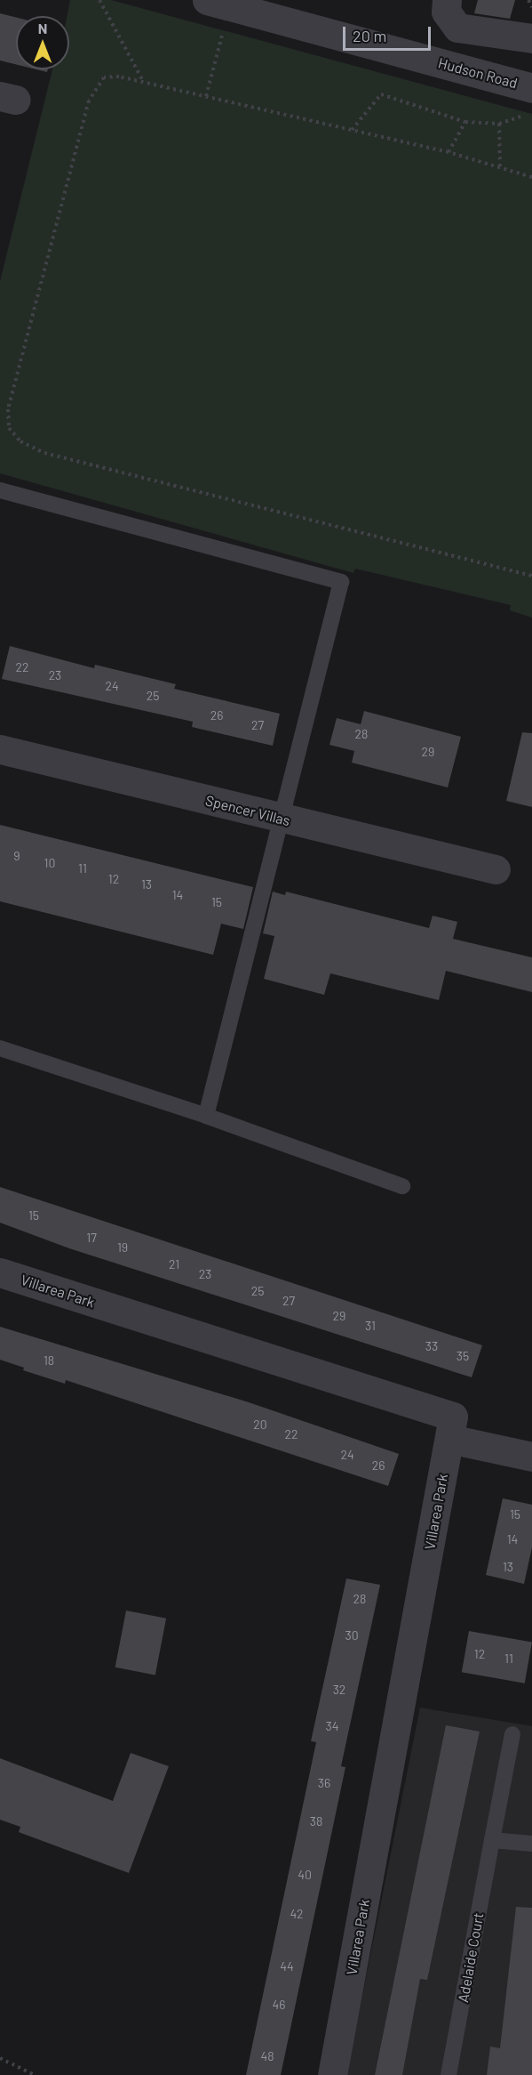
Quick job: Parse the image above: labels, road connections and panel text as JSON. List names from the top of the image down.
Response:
{
  "streets": {
    "street": ["Hudson Road", "Spencer Villas", "Villarea Park"],
    "lane": ["Adelaide Court"]
  },
  "house_numbers": [
    "22",
    "23",
    "24",
    "25",
    "26",
    "27",
    "28",
    "29",
    "9",
    "10",
    "11",
    "12",
    "13",
    "14",
    "15",
    "15",
    "17",
    "19",
    "21",
    "23",
    "25",
    "27",
    "29",
    "31",
    "33",
    "35",
    "18",
    "20",
    "22",
    "24",
    "26",
    "15",
    "14",
    "13",
    "28",
    "30",
    "12",
    "11",
    "32",
    "34",
    "36",
    "38",
    "40",
    "42",
    "44",
    "46",
    "48"
  ],
  "scale_bar": "20 m",
  "north": "top"
}
